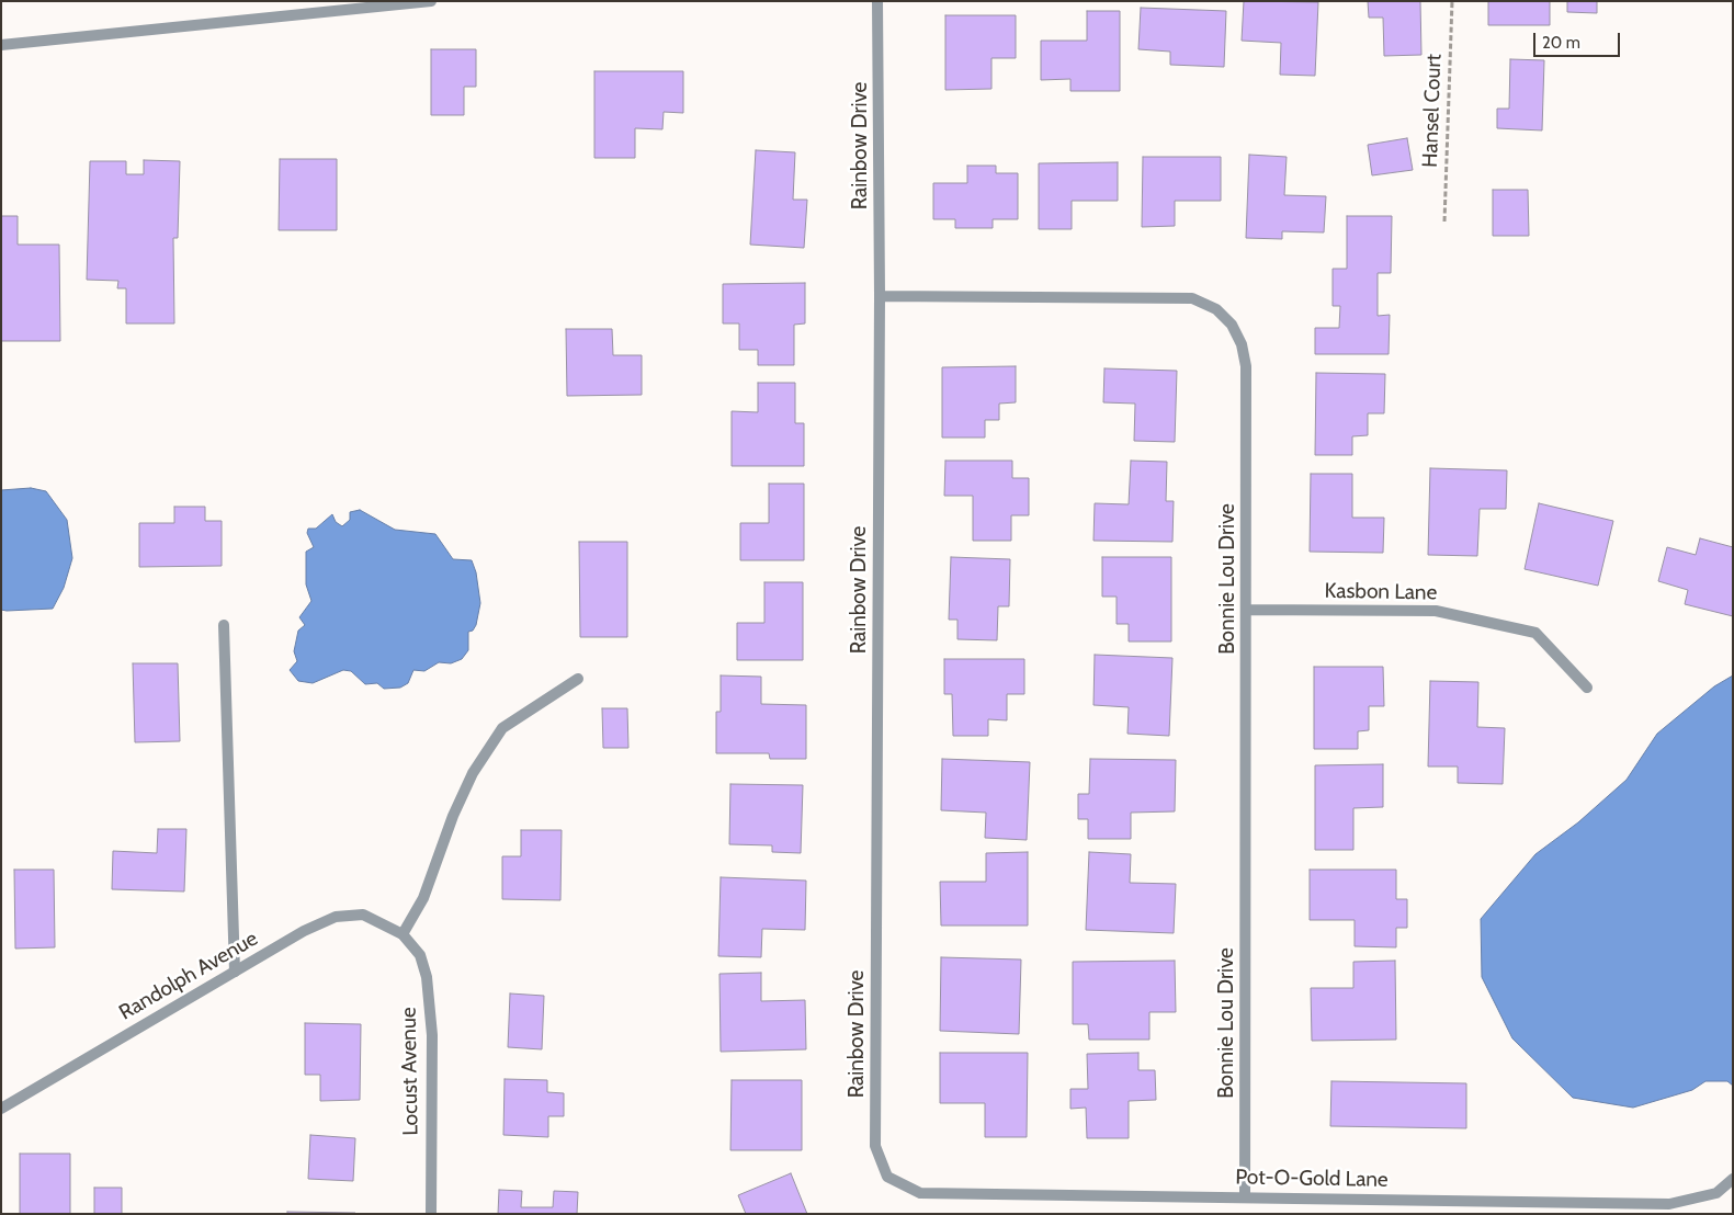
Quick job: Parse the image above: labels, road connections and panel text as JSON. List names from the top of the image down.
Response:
{
  "streets": {
    "street": [
      "Rainbow Drive",
      "Bonnie Lou Drive",
      "Kasbon Lane",
      "Randolph Avenue",
      "Locust Avenue",
      "Pot-O-Gold Lane"
    ],
    "path": ["Hansel Court"]
  },
  "crossings": [
    ["Rainbow Drive", "Bonnie Lou Drive"],
    ["Rainbow Drive", "Pot-O-Gold Lane"],
    ["Bonnie Lou Drive", "Kasbon Lane"],
    ["Bonnie Lou Drive", "Pot-O-Gold Lane"],
    ["Randolph Avenue", "Locust Avenue"]
  ],
  "scale_bar": "20 m"
}
